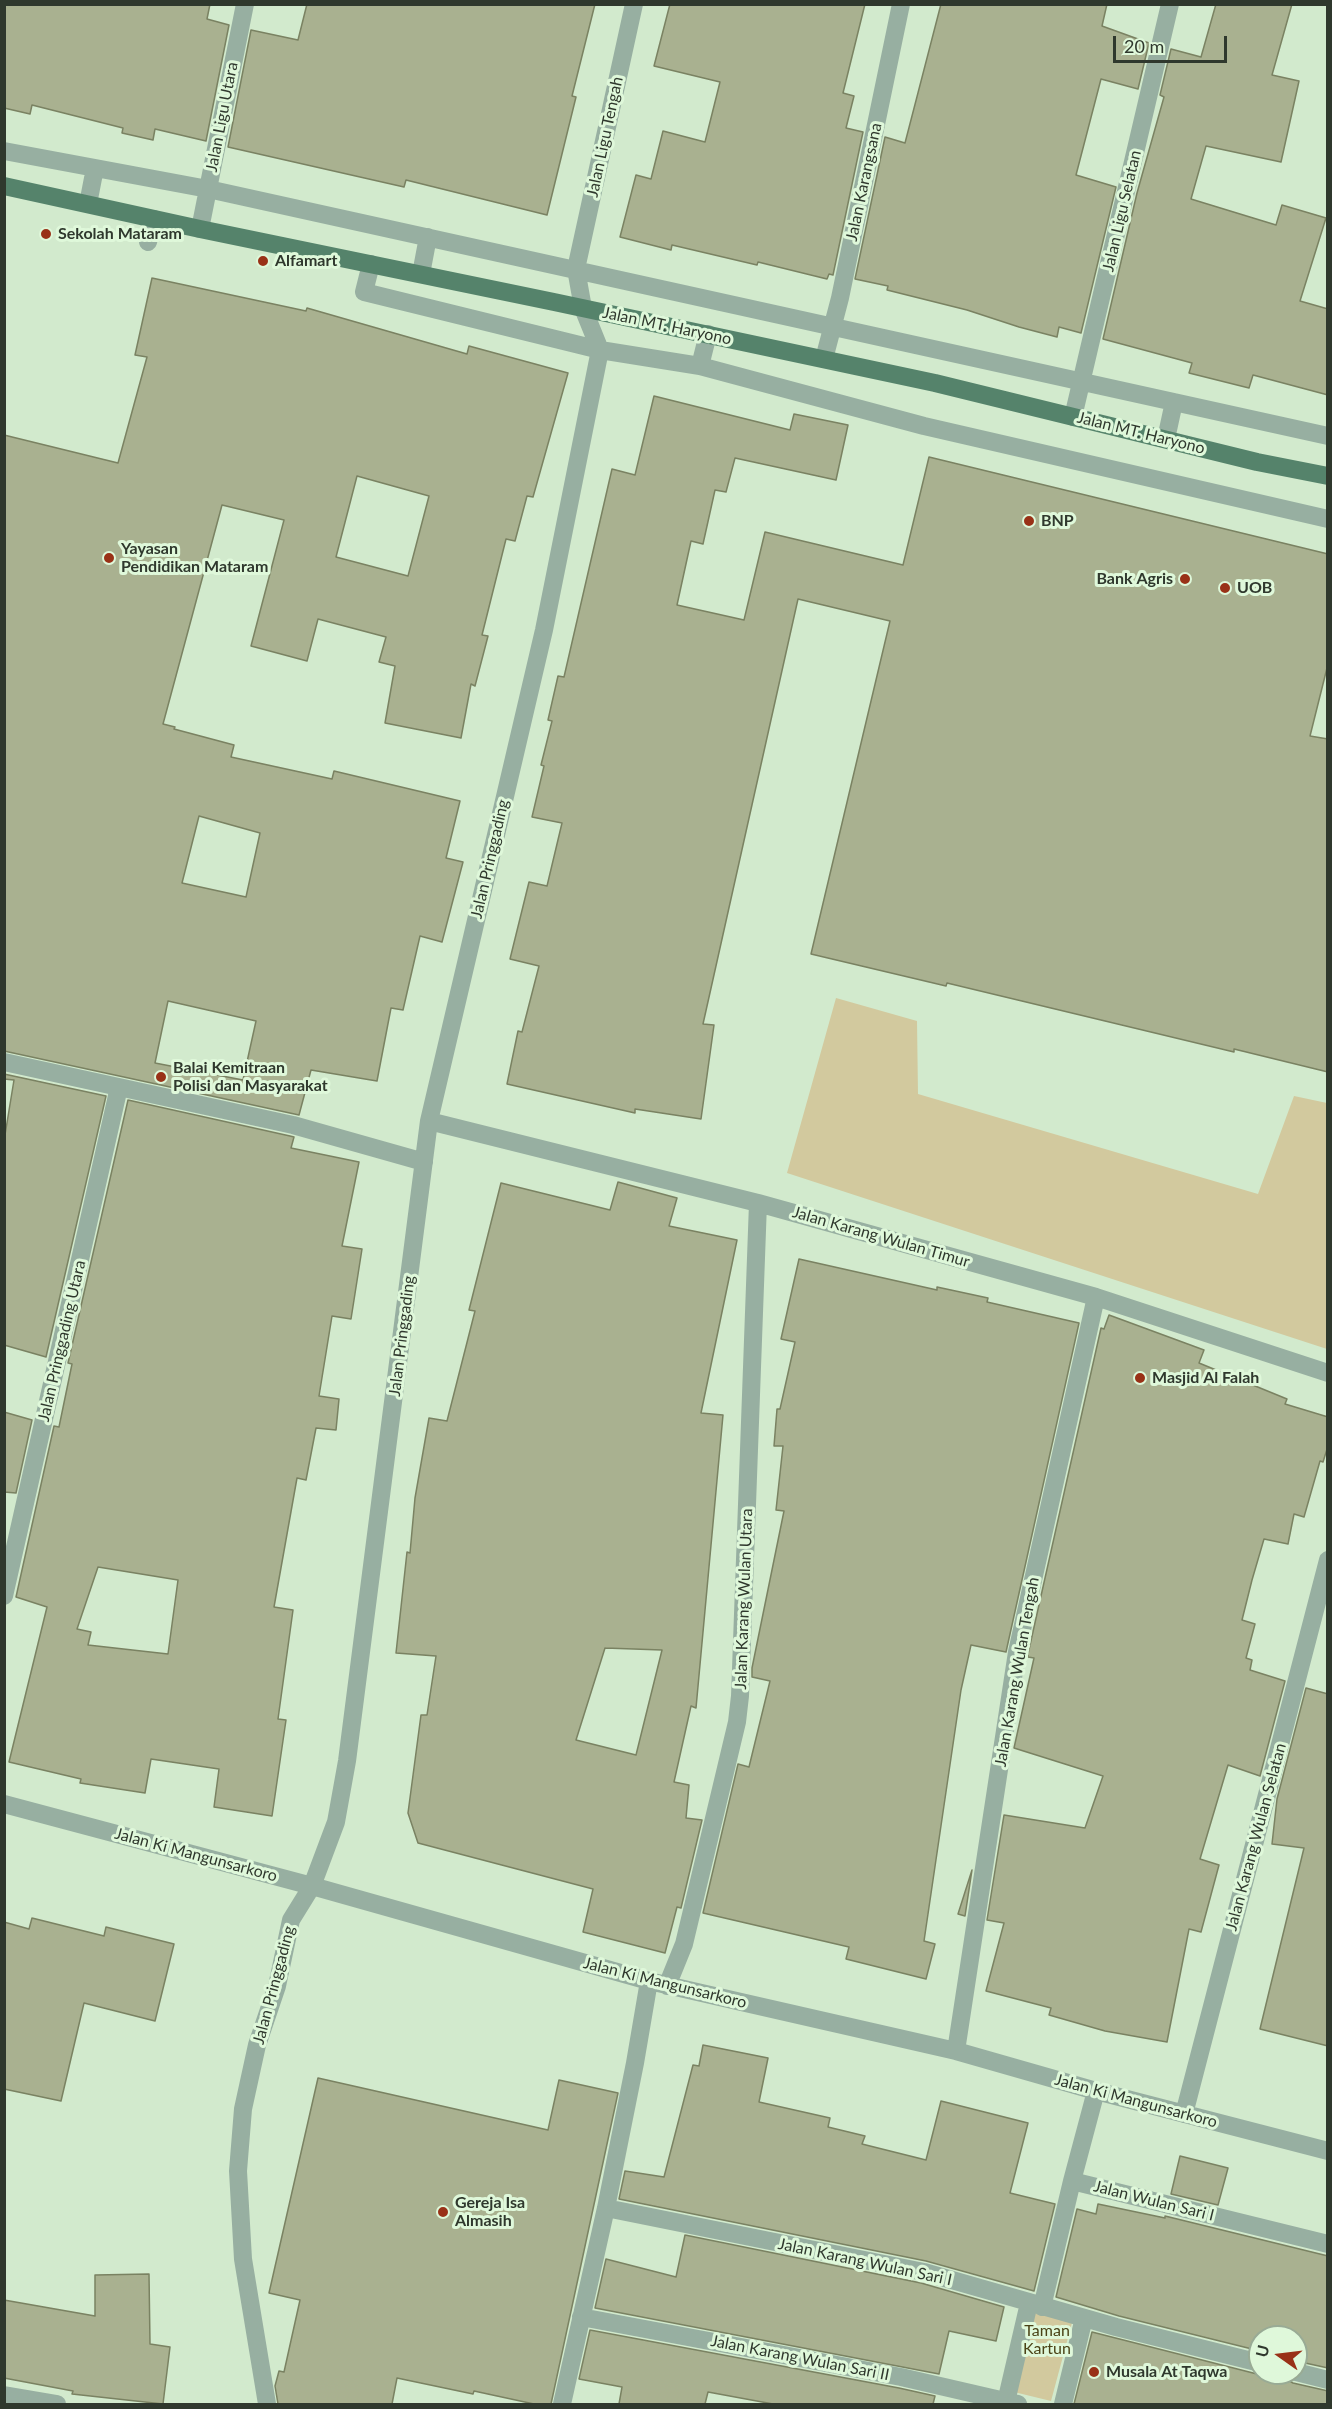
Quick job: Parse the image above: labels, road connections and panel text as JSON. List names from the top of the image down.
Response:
{
  "streets": {
    "main road": ["Jalan MT. Haryono"],
    "street": [
      "Jalan Ligu Utara",
      "Jalan Ligu Tengah",
      "Jalan Karangsana",
      "Jalan Ligu Selatan",
      "Jalan Pringgading",
      "Jalan Karang Wulan Timur",
      "Jalan Pringgading Utara",
      "Jalan Karang Wulan Utara",
      "Jalan Karang Wulan Tengah",
      "Jalan Karang Wulan Selatan",
      "Jalan Ki Mangunsarkoro",
      "Jalan Wulan Sari I",
      "Jalan Karang Wulan Sari I",
      "Jalan Karang Wulan Sari II"
    ]
  },
  "crossings": [
    ["Jalan Ligu Utara", "Jalan MT. Haryono"],
    ["Jalan Karangsana", "Jalan MT. Haryono"],
    ["Jalan Ligu Selatan", "Jalan MT. Haryono"],
    ["Jalan Pringgading", "Jalan Karang Wulan Timur"],
    ["Jalan Pringgading", "Jalan Ki Mangunsarkoro"],
    ["Jalan Karang Wulan Timur", "Jalan Karang Wulan Utara"],
    ["Jalan Karang Wulan Timur", "Jalan Karang Wulan Tengah"],
    ["Jalan Karang Wulan Utara", "Jalan Ki Mangunsarkoro"],
    ["Jalan Karang Wulan Utara", "Jalan Karang Wulan Sari I"],
    ["Jalan Karang Wulan Tengah", "Jalan Ki Mangunsarkoro"],
    ["Jalan Karang Wulan Selatan", "Jalan Ki Mangunsarkoro"],
    ["Jalan Ki Mangunsarkoro", "Jalan Wulan Sari I"]
  ],
  "parks": ["Taman Kartun"],
  "places": [
    "Sekolah Mataram",
    "Alfamart",
    "BNP",
    "Yayasan Pendidikan Mataram",
    "Bank Agris",
    "UOB",
    "Balai Kemitraan Polisi dan Masyarakat",
    "Masjid Al Falah",
    "Gereja Isa Almasih",
    "Musala At Taqwa"
  ],
  "scale_bar": "20 m",
  "north": "left"
}
